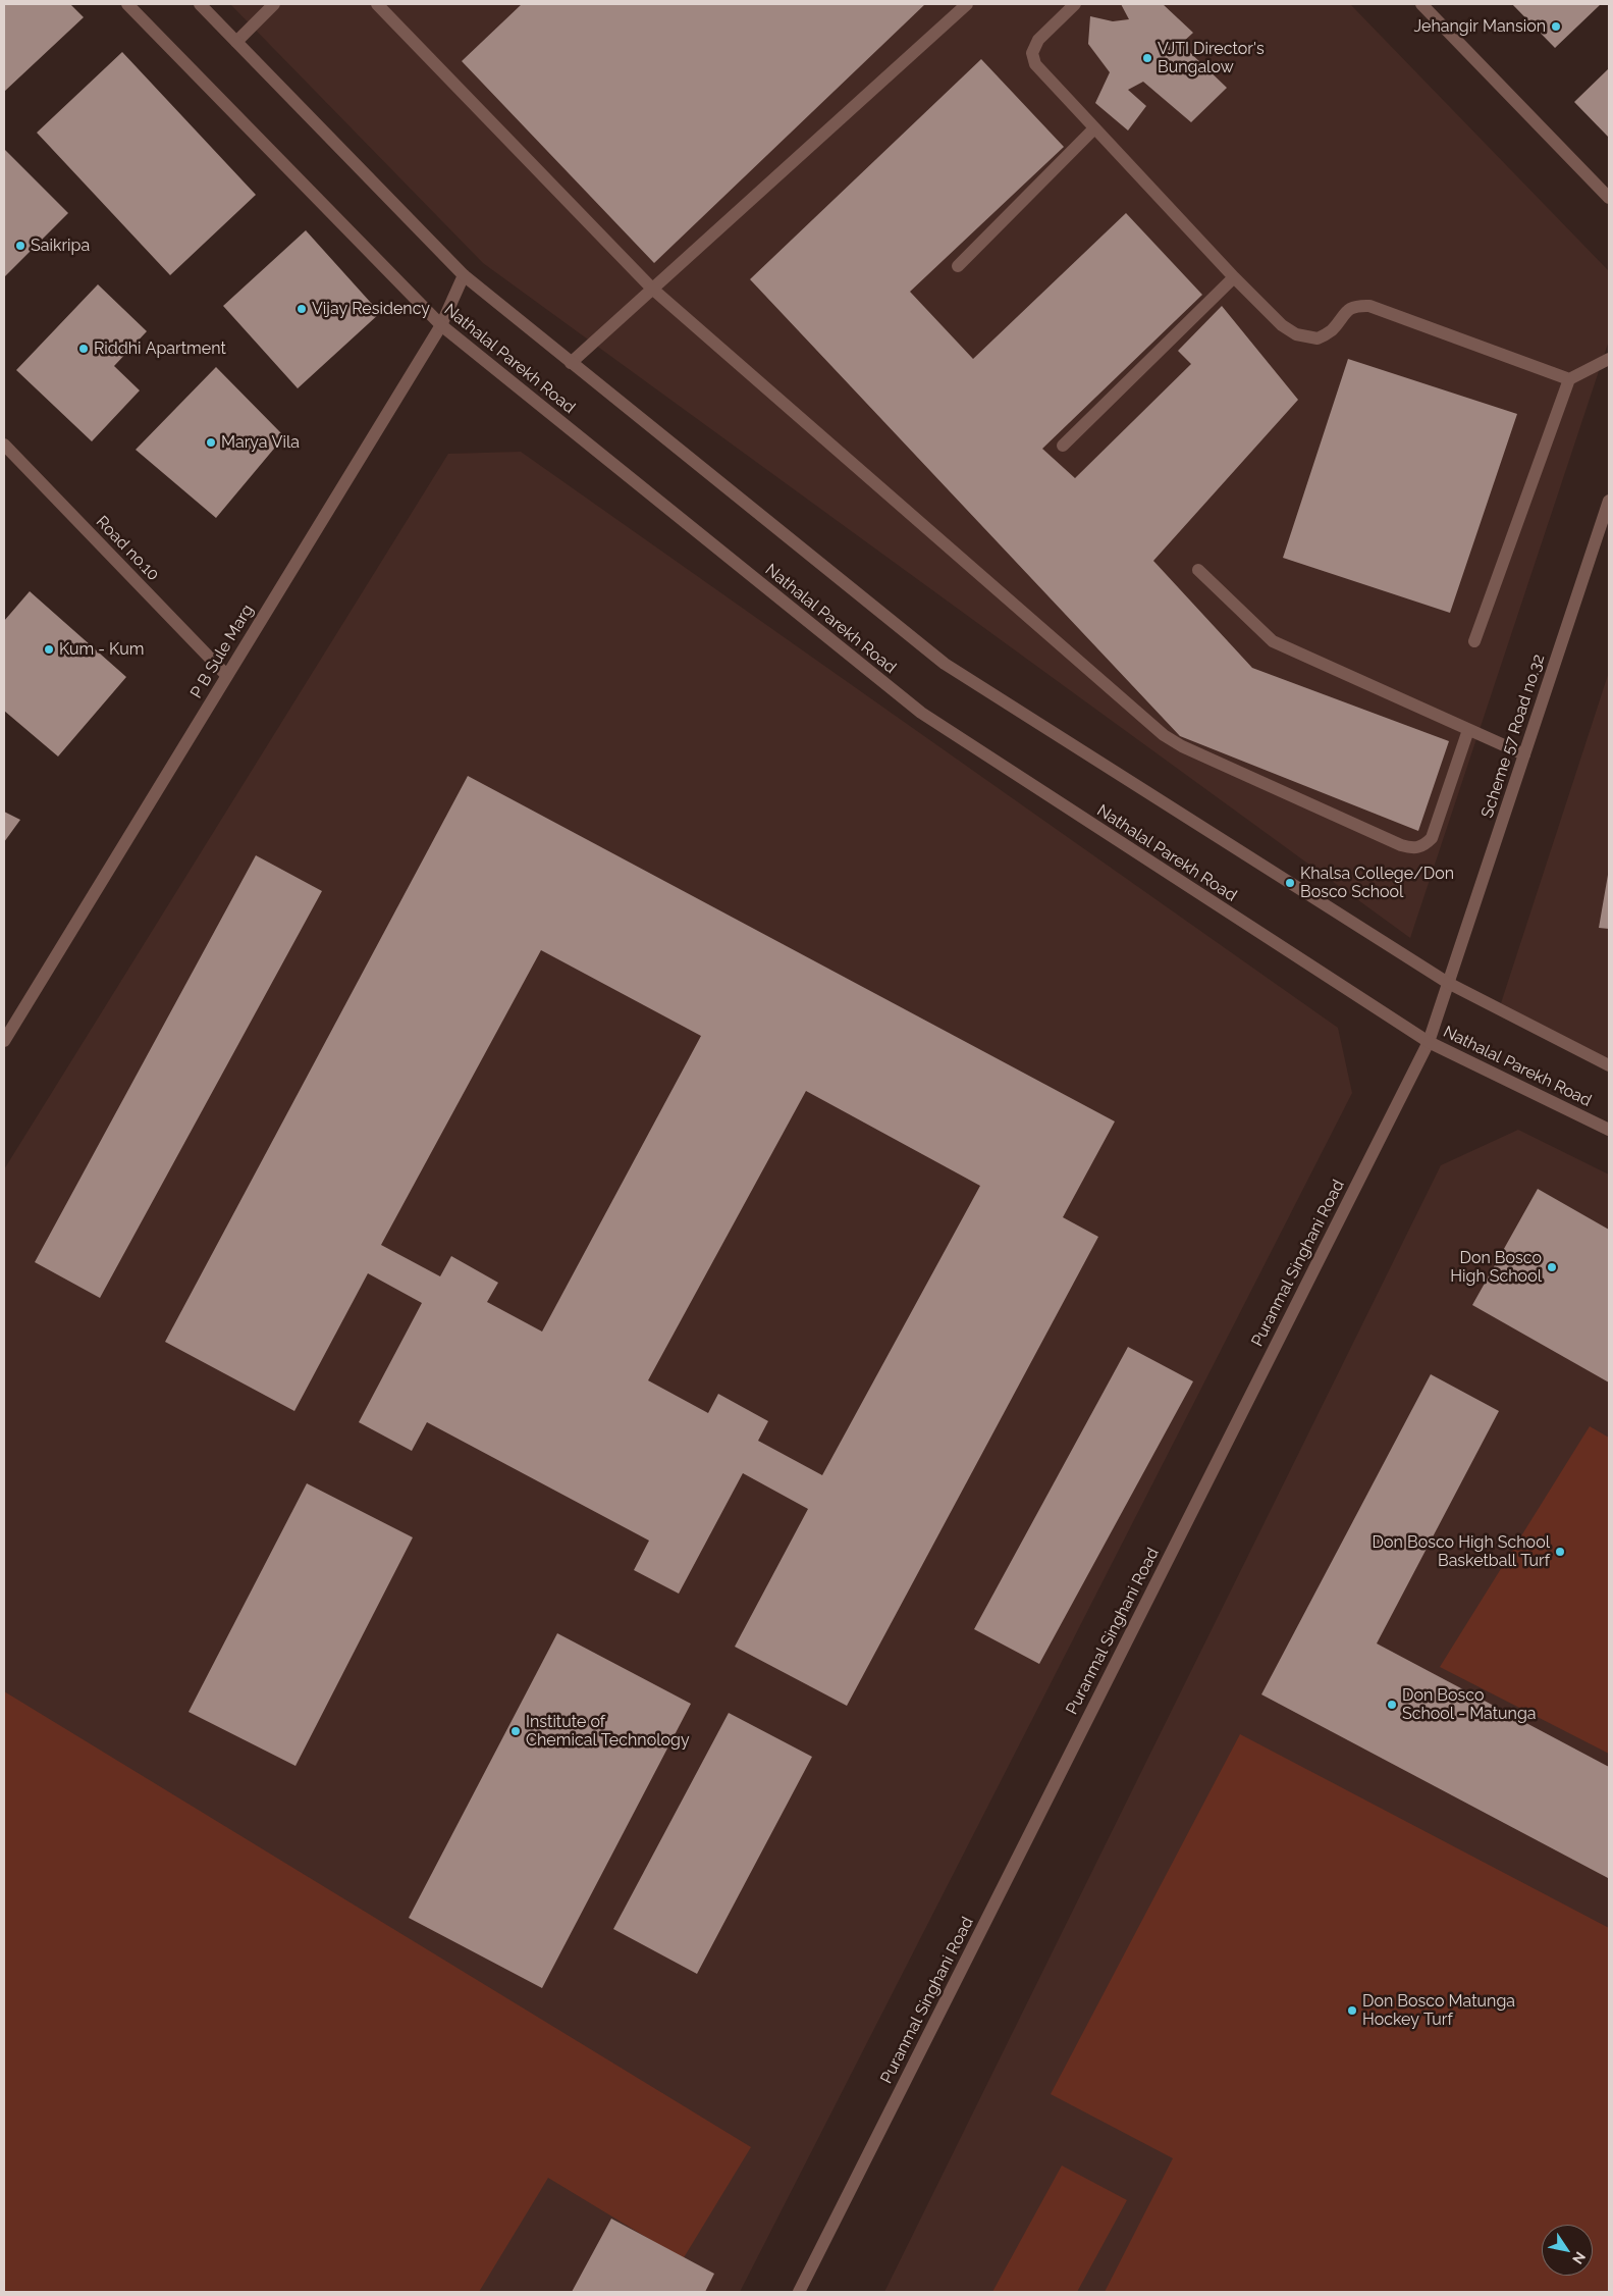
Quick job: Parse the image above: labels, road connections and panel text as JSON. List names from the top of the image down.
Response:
{
  "streets": {
    "street": [
      "Nathalal Parekh Road",
      "Road no.10",
      "P B Sule Marg",
      "Scheme 57 Road no.32",
      "Puranmal Singhani Road"
    ]
  },
  "crossings": [
    ["Nathalal Parekh Road", "P B Sule Marg"],
    ["Nathalal Parekh Road", "Puranmal Singhani Road"],
    ["Road no.10", "P B Sule Marg"],
    ["Scheme 57 Road no.32", "Puranmal Singhani Road"]
  ],
  "places": [
    "Jehangir Mansion",
    "VJTI Director's Bungalow",
    "Saikripa",
    "Vijay Residency",
    "Riddhi Apartment",
    "Marya Vila",
    "Kum - Kum",
    "Khalsa College/Don Bosco School",
    "Don Bosco High School",
    "Don Bosco High School Basketball Turf",
    "Don Bosco School - Matunga",
    "Institute of Chemical Technology",
    "Don Bosco Matunga Hockey Turf"
  ],
  "north": "bottom right"
}
